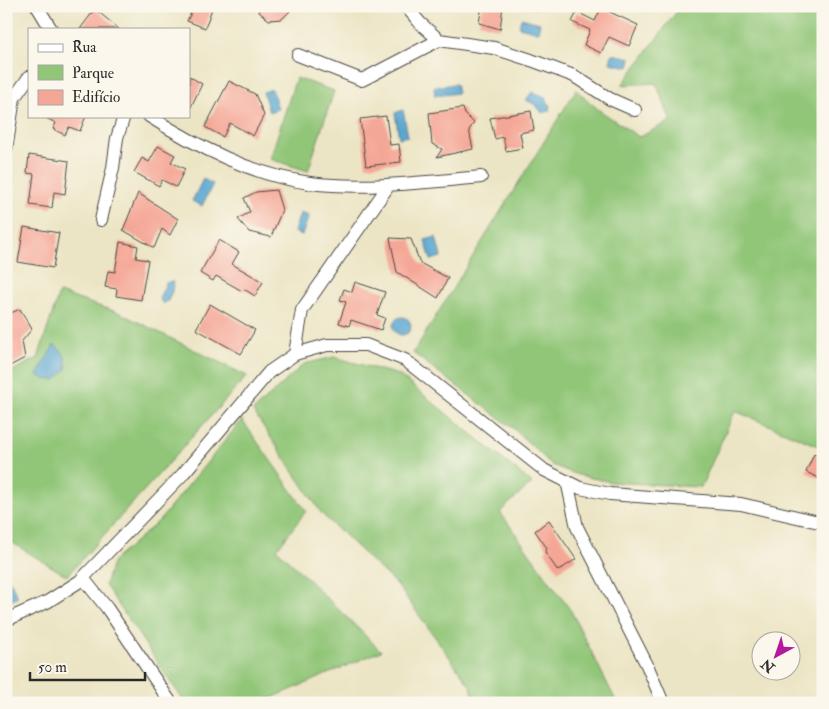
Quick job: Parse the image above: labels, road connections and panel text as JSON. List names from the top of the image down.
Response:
{
  "legend": ["Rua", "Parque", "Edifício"],
  "scale_bar": "50 m",
  "north": "bottom left"
}
